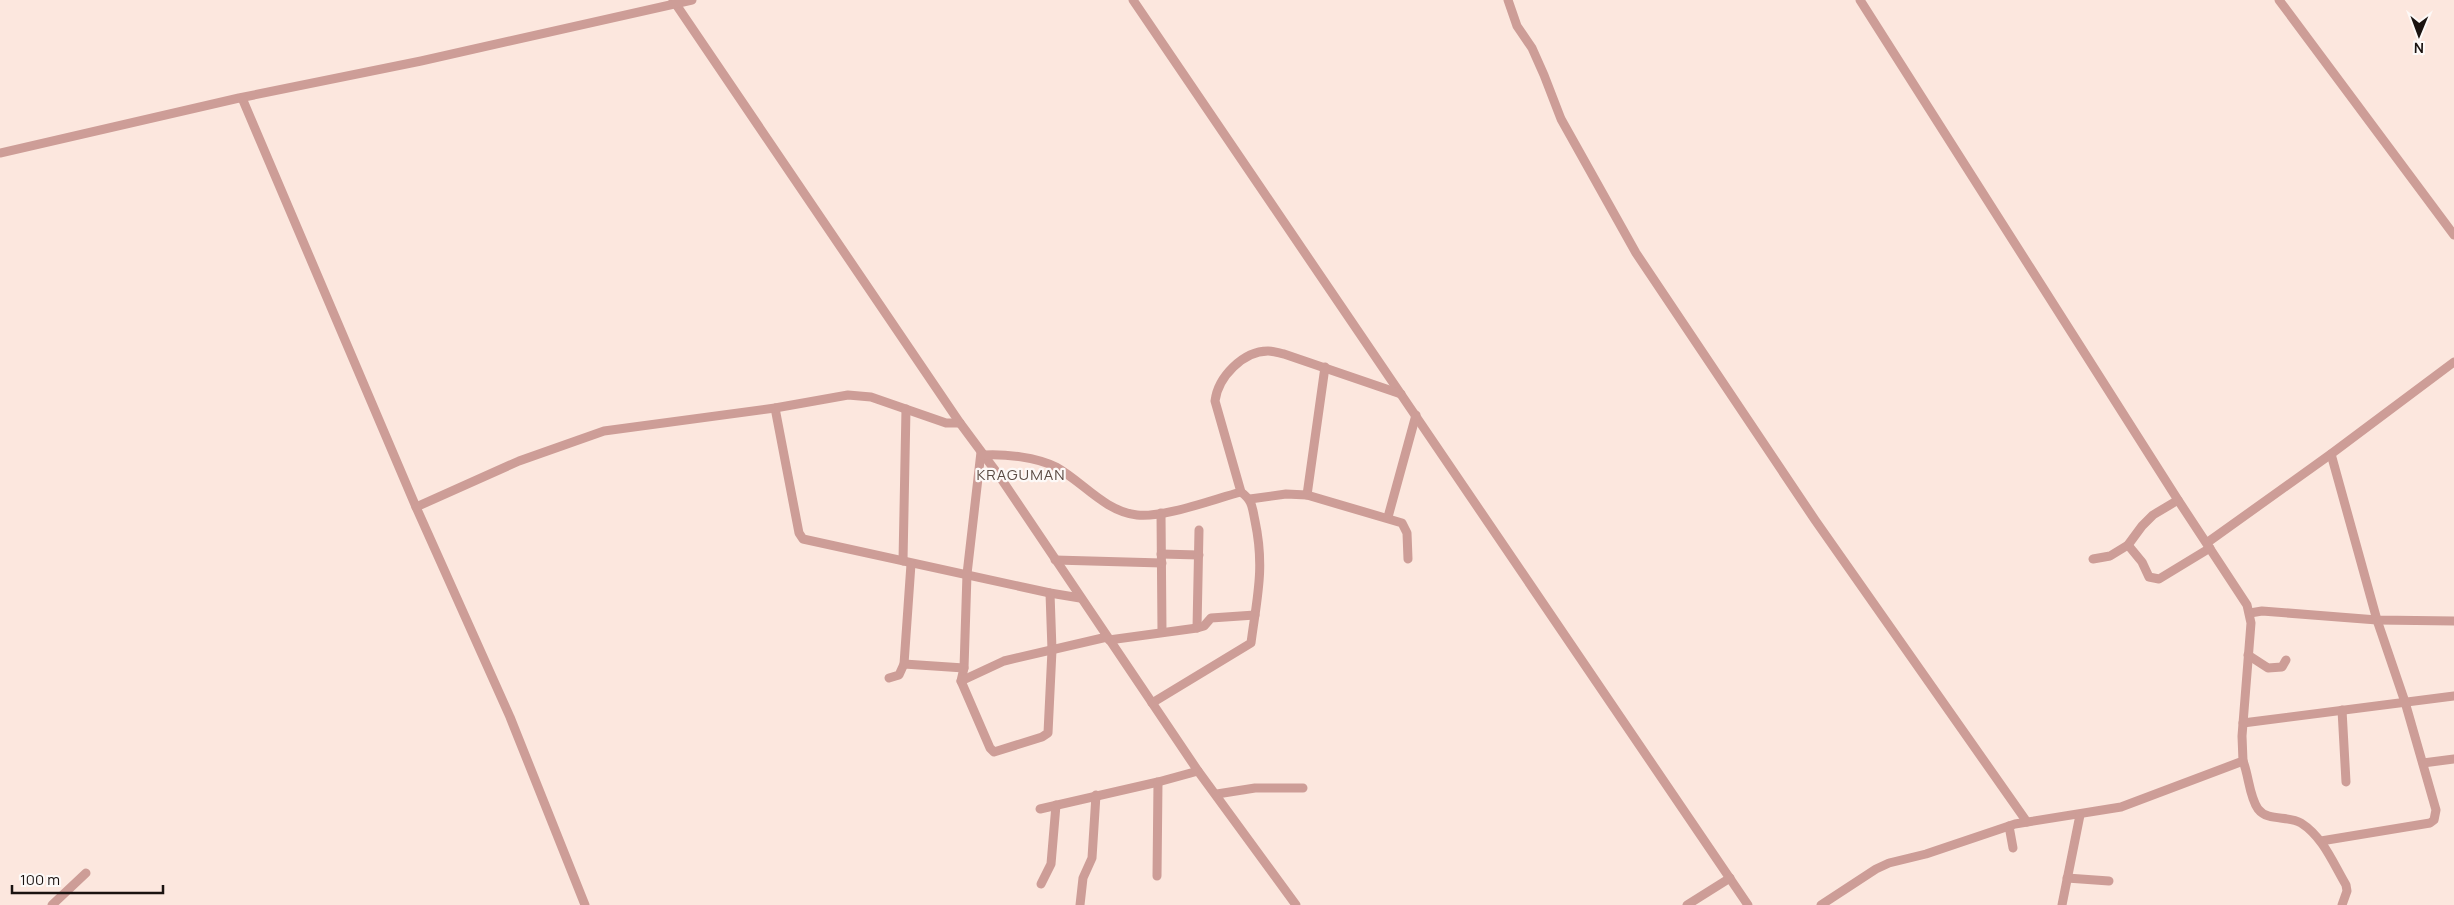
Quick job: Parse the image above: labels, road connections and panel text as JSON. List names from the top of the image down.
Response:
{
  "districts": ["KRAGUMAN"],
  "scale_bar": "100 m",
  "north": "bottom"
}
